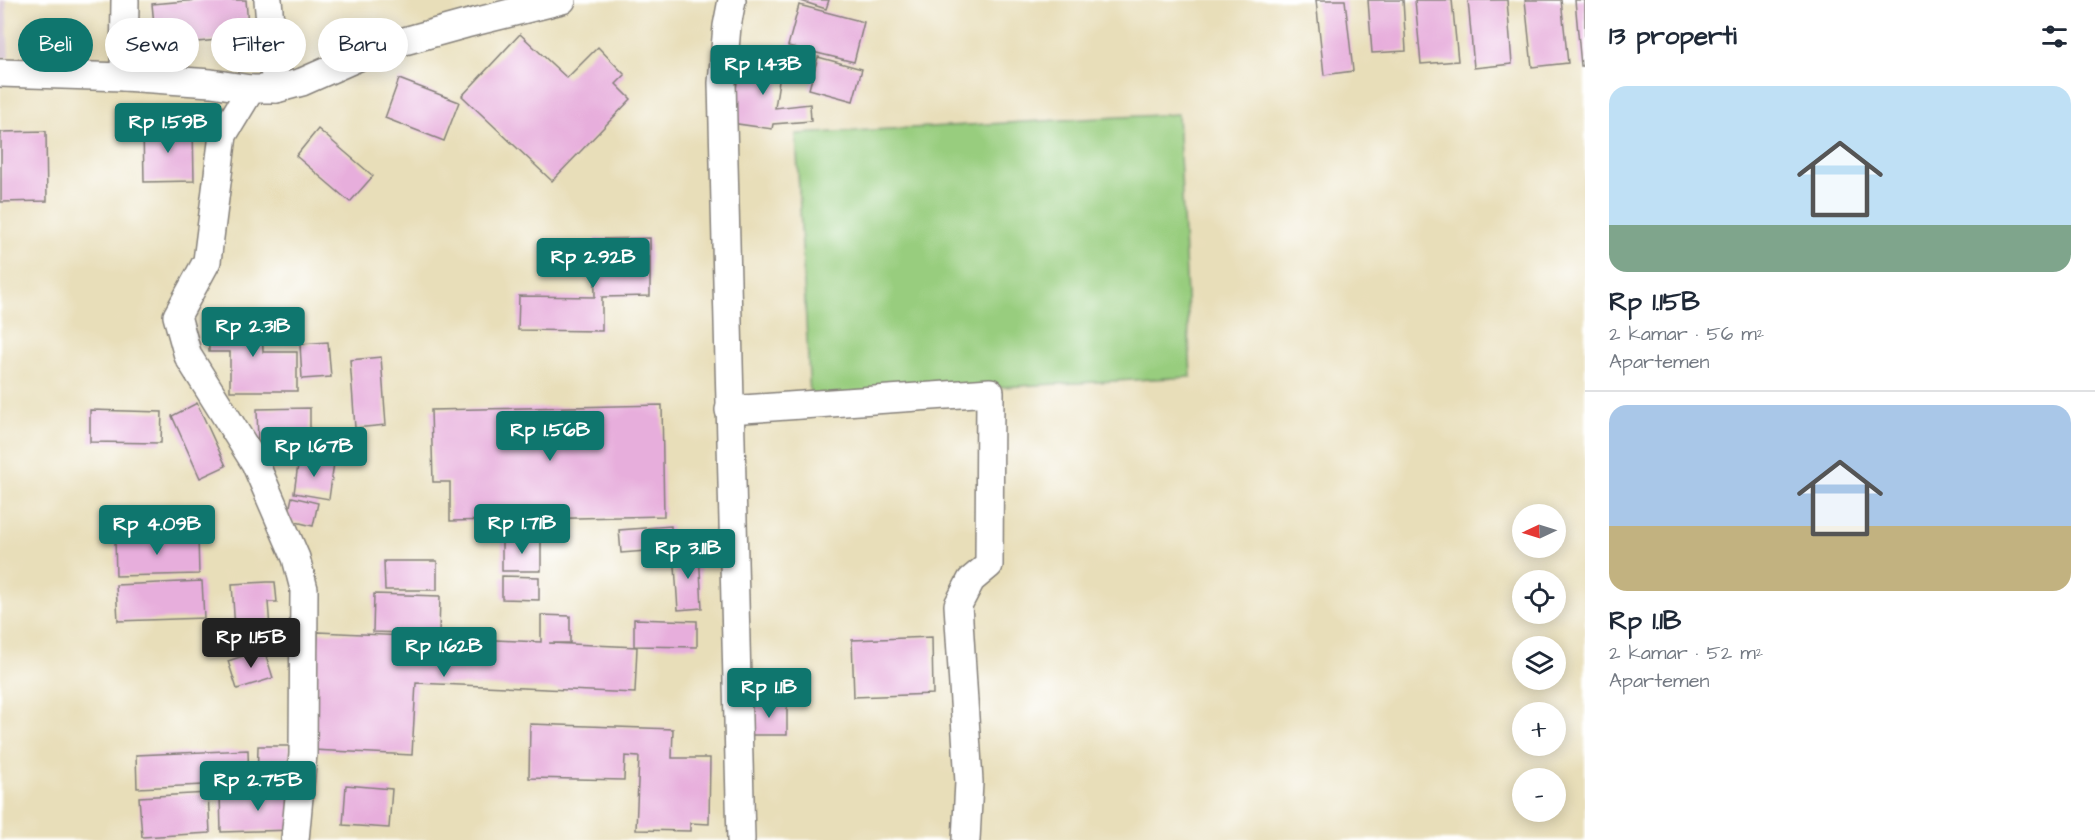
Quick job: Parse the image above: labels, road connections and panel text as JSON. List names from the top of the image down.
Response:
{
  "north": "left",
  "page": {
    "heading": "13 properti",
    "chip": [
      "Beli",
      "Sewa",
      "Filter",
      "Baru"
    ],
    "price": [
      "Rp 1.43B",
      "Rp 1.59B",
      "Rp 2.92B",
      "Rp 2.31B",
      "Rp 1.56B",
      "Rp 1.67B",
      "Rp 1.71B",
      "Rp 4.09B",
      "Rp 3.11B",
      "Rp 1.15B",
      "Rp 1.62B",
      "Rp 1.1B",
      "Rp 2.75B"
    ],
    "list": [
      {
        "name": "Rp 1.15B",
        "note": "2 kamar · 56 m² · Apartemen"
      },
      {
        "name": "Rp 1.1B",
        "note": "2 kamar · 52 m² · Apartemen"
      }
    ],
    "map_buttons": ["+", "−"]
  }
}
